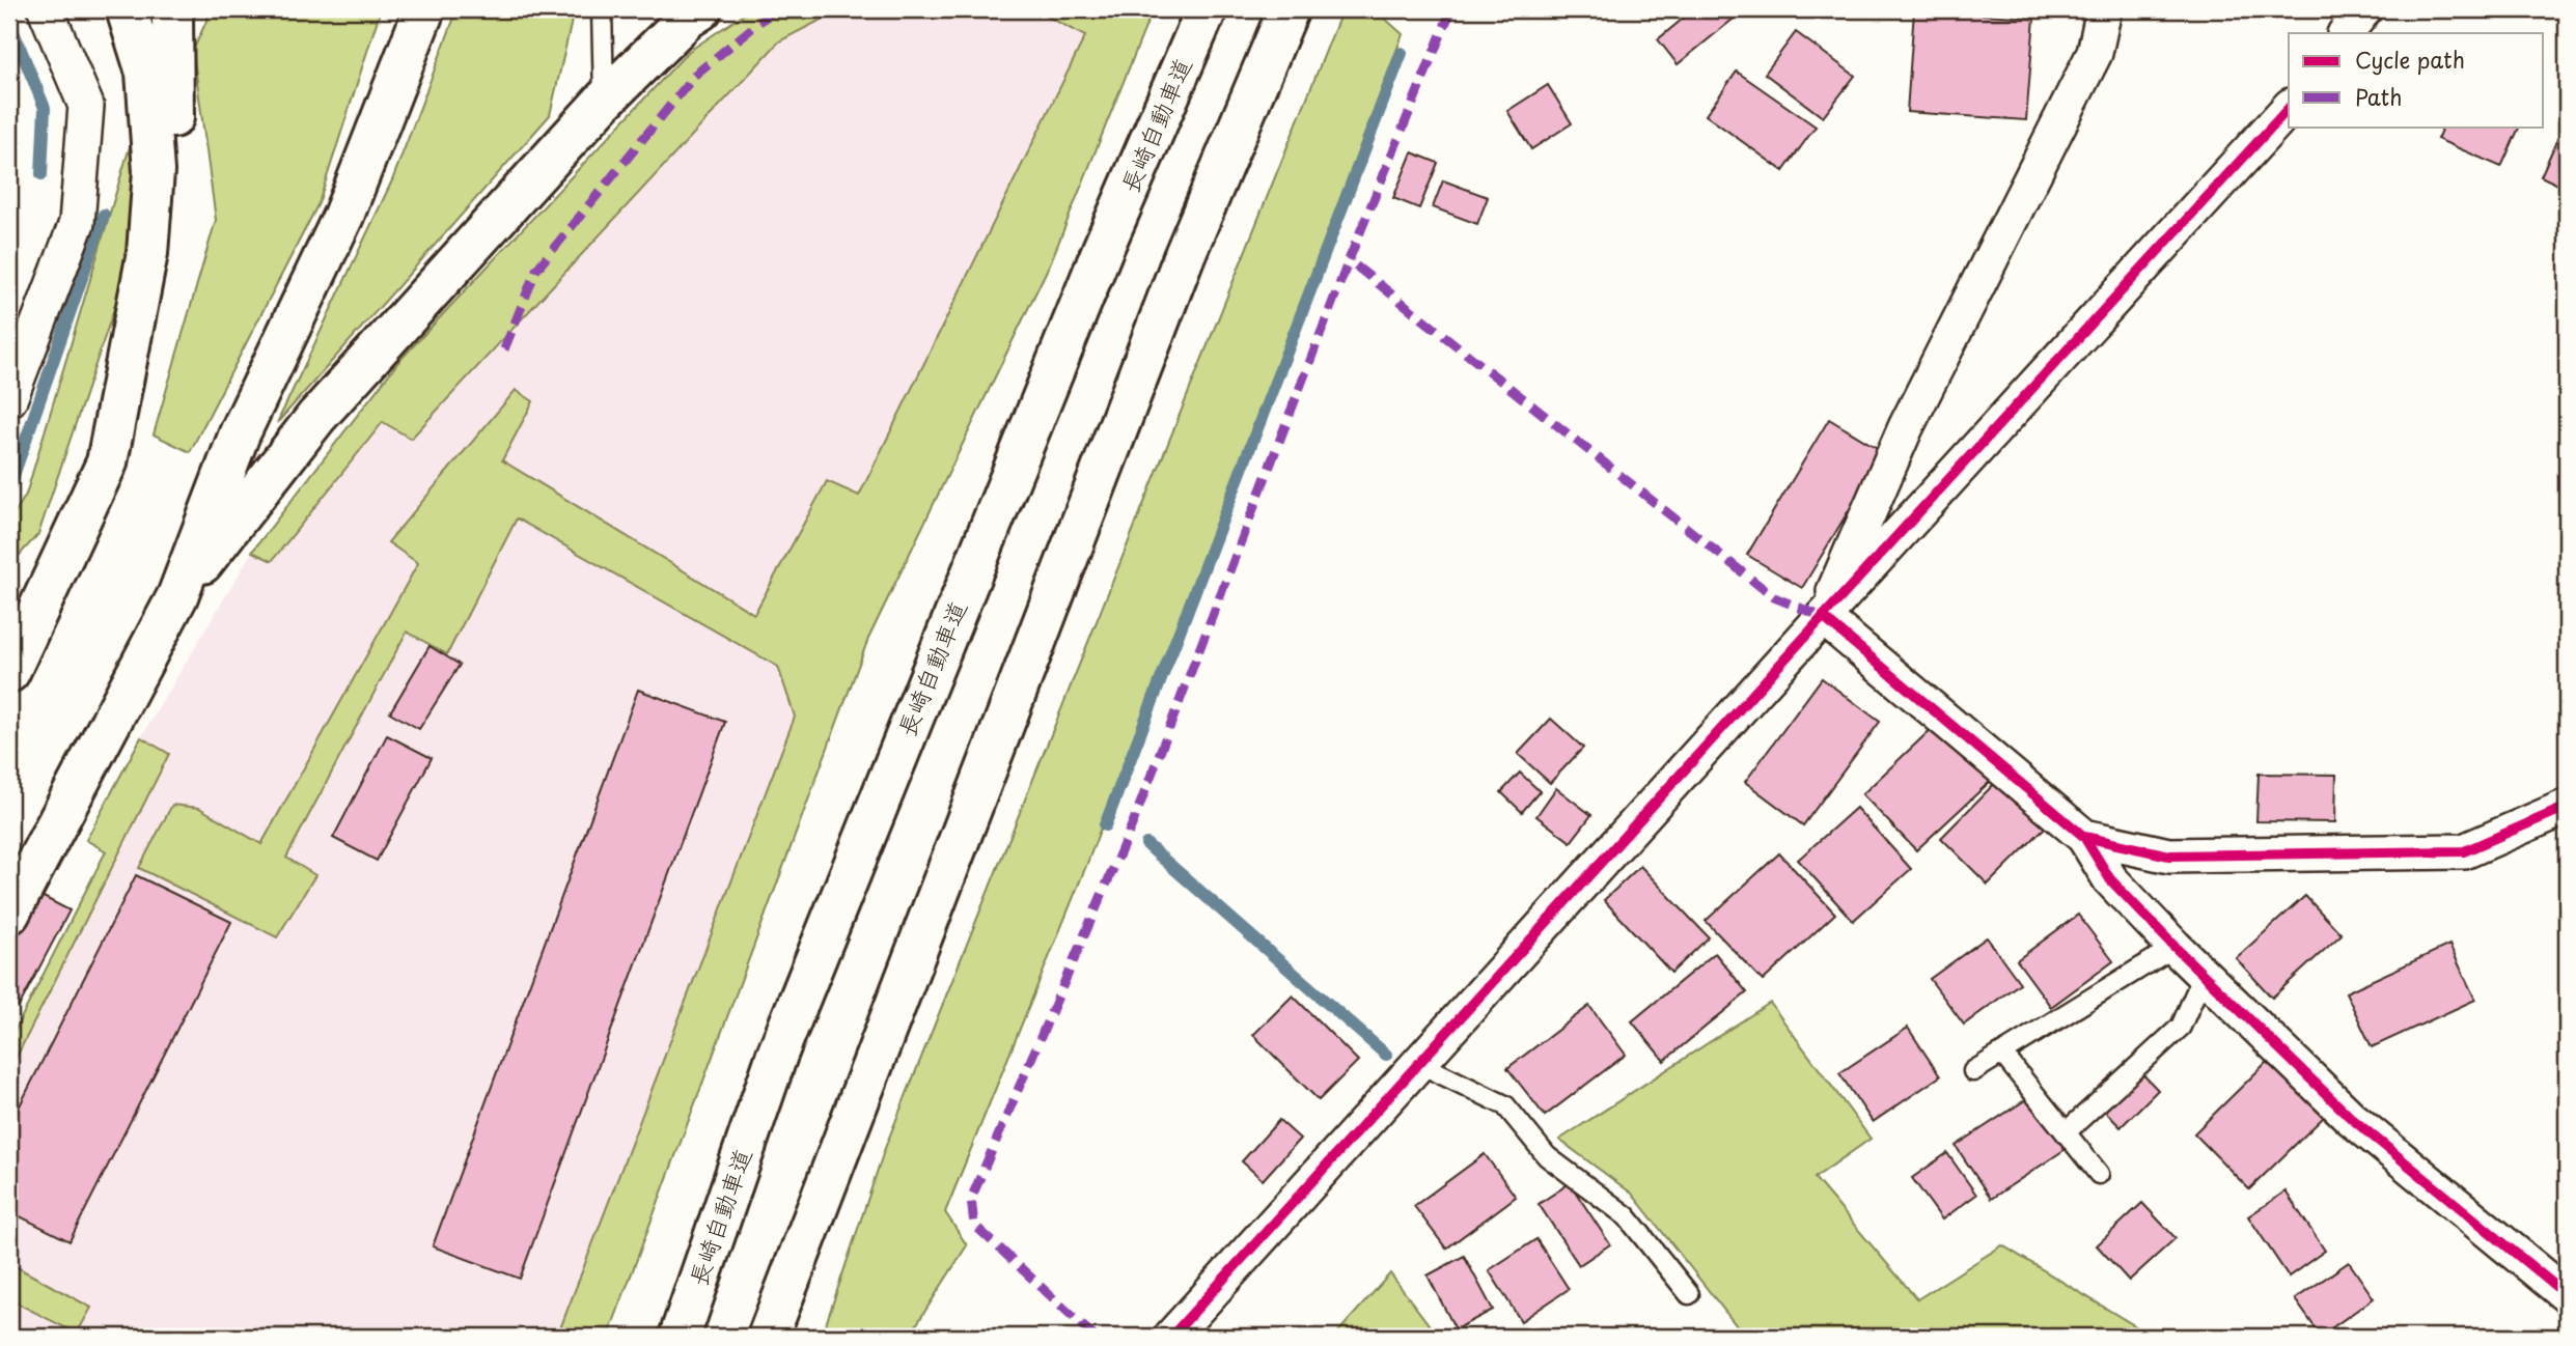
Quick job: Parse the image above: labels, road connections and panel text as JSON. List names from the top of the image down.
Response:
{
  "streets": {
    "highway": ["長崎自動車道"]
  },
  "legend": ["Cycle path", "Path"]
}
